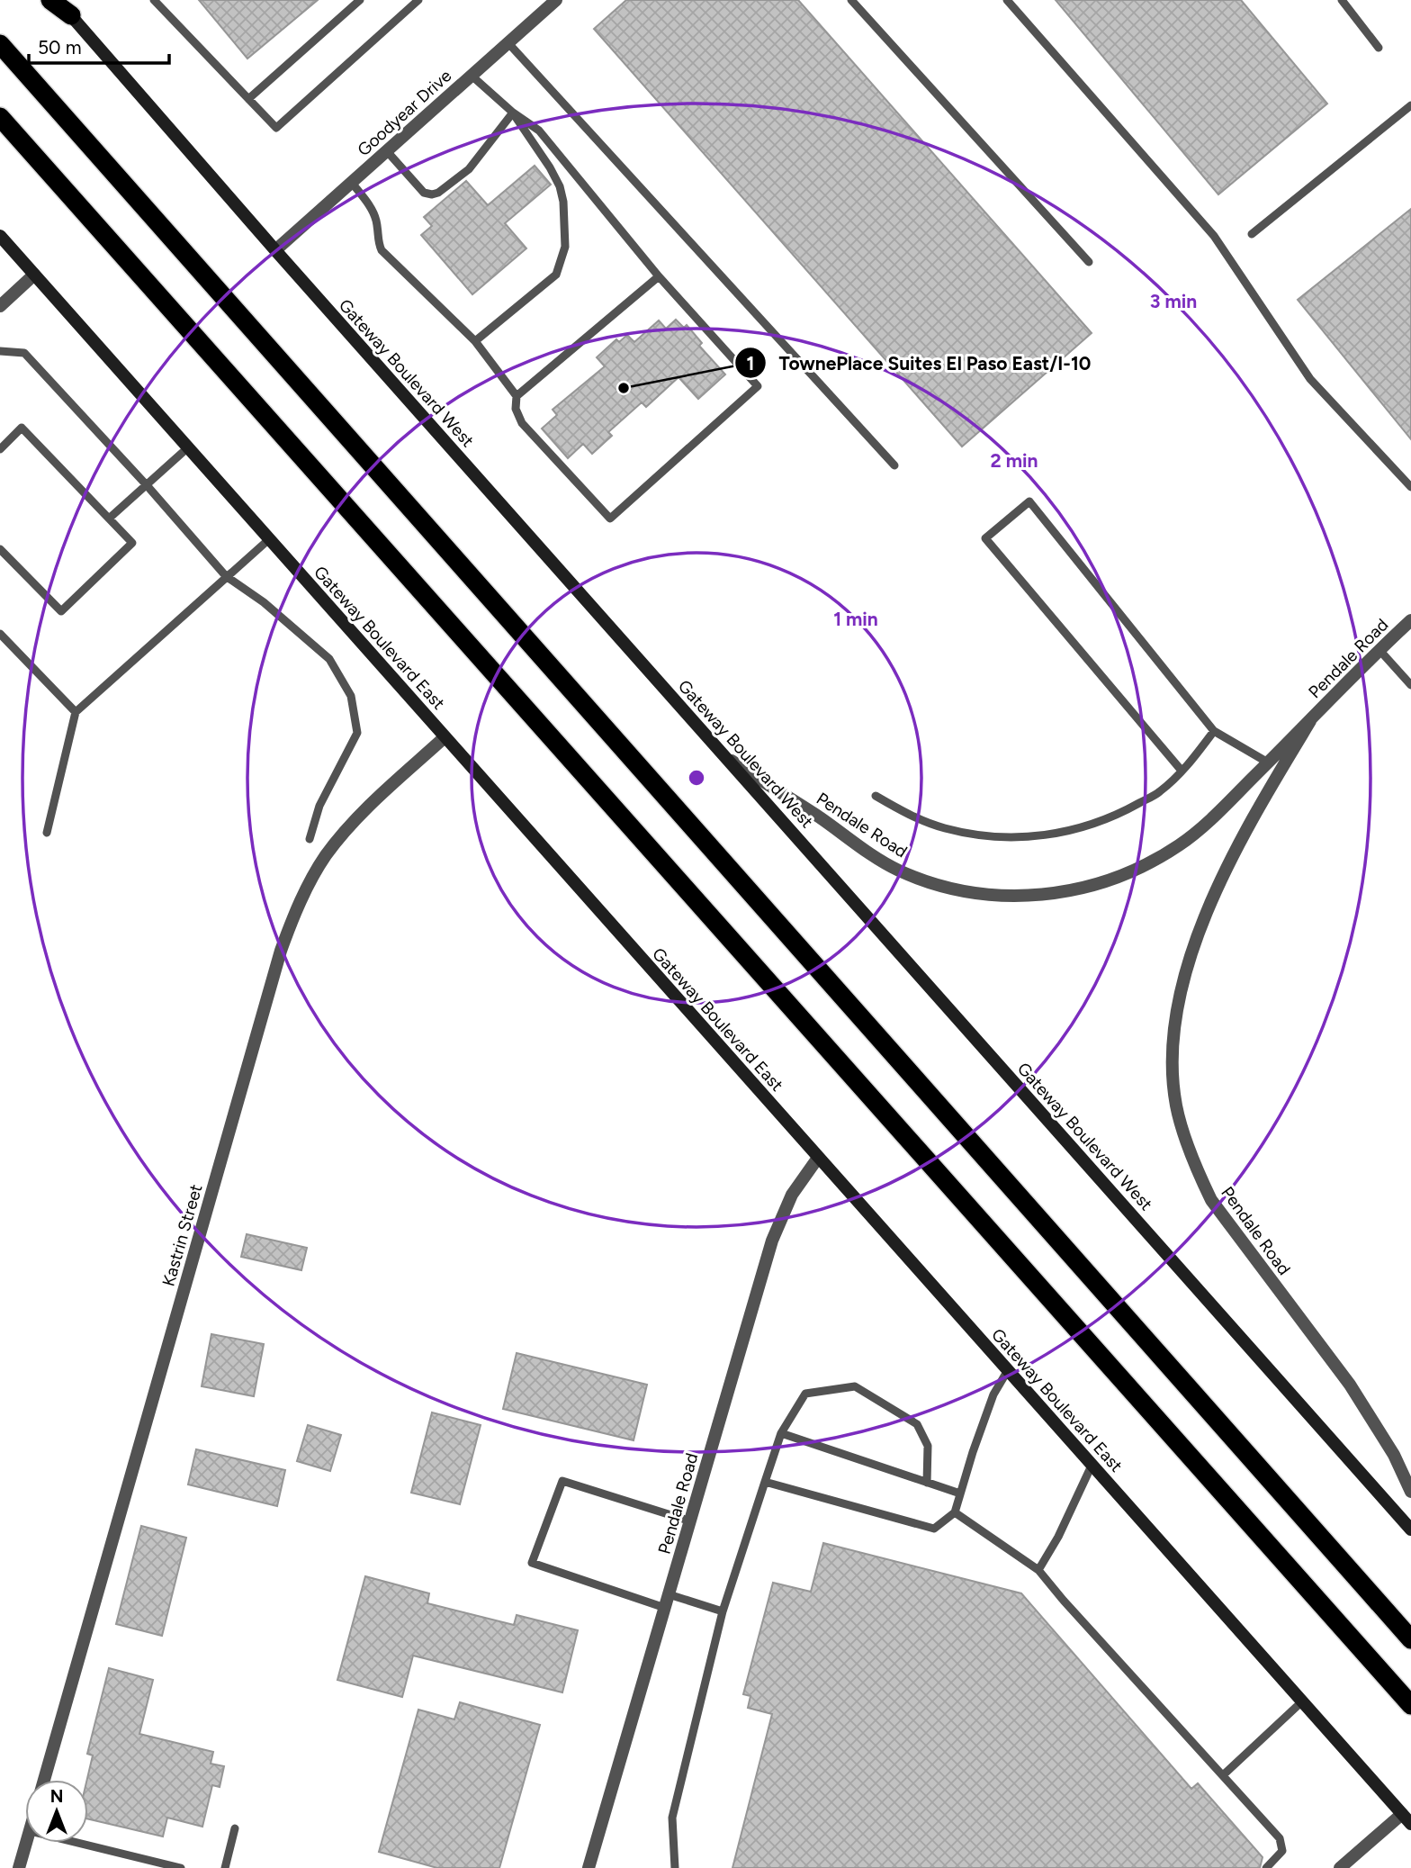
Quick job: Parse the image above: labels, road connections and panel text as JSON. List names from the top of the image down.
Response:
{
  "streets": {
    "main road": ["Gateway Boulevard West", "Gateway Boulevard East"],
    "street": ["Goodyear Drive", "Pendale Road", "Kastrin Street"]
  },
  "crossings": [
    ["Goodyear Drive", "Gateway Boulevard West"],
    ["Gateway Boulevard West", "Pendale Road"],
    ["Gateway Boulevard East", "Pendale Road"],
    ["Gateway Boulevard East", "Kastrin Street"]
  ],
  "places": ["TownePlace Suites El Paso East/I-10"],
  "scale_bar": "50 m",
  "north": "top",
  "rings": ["3 min", "2 min", "1 min"]
}
